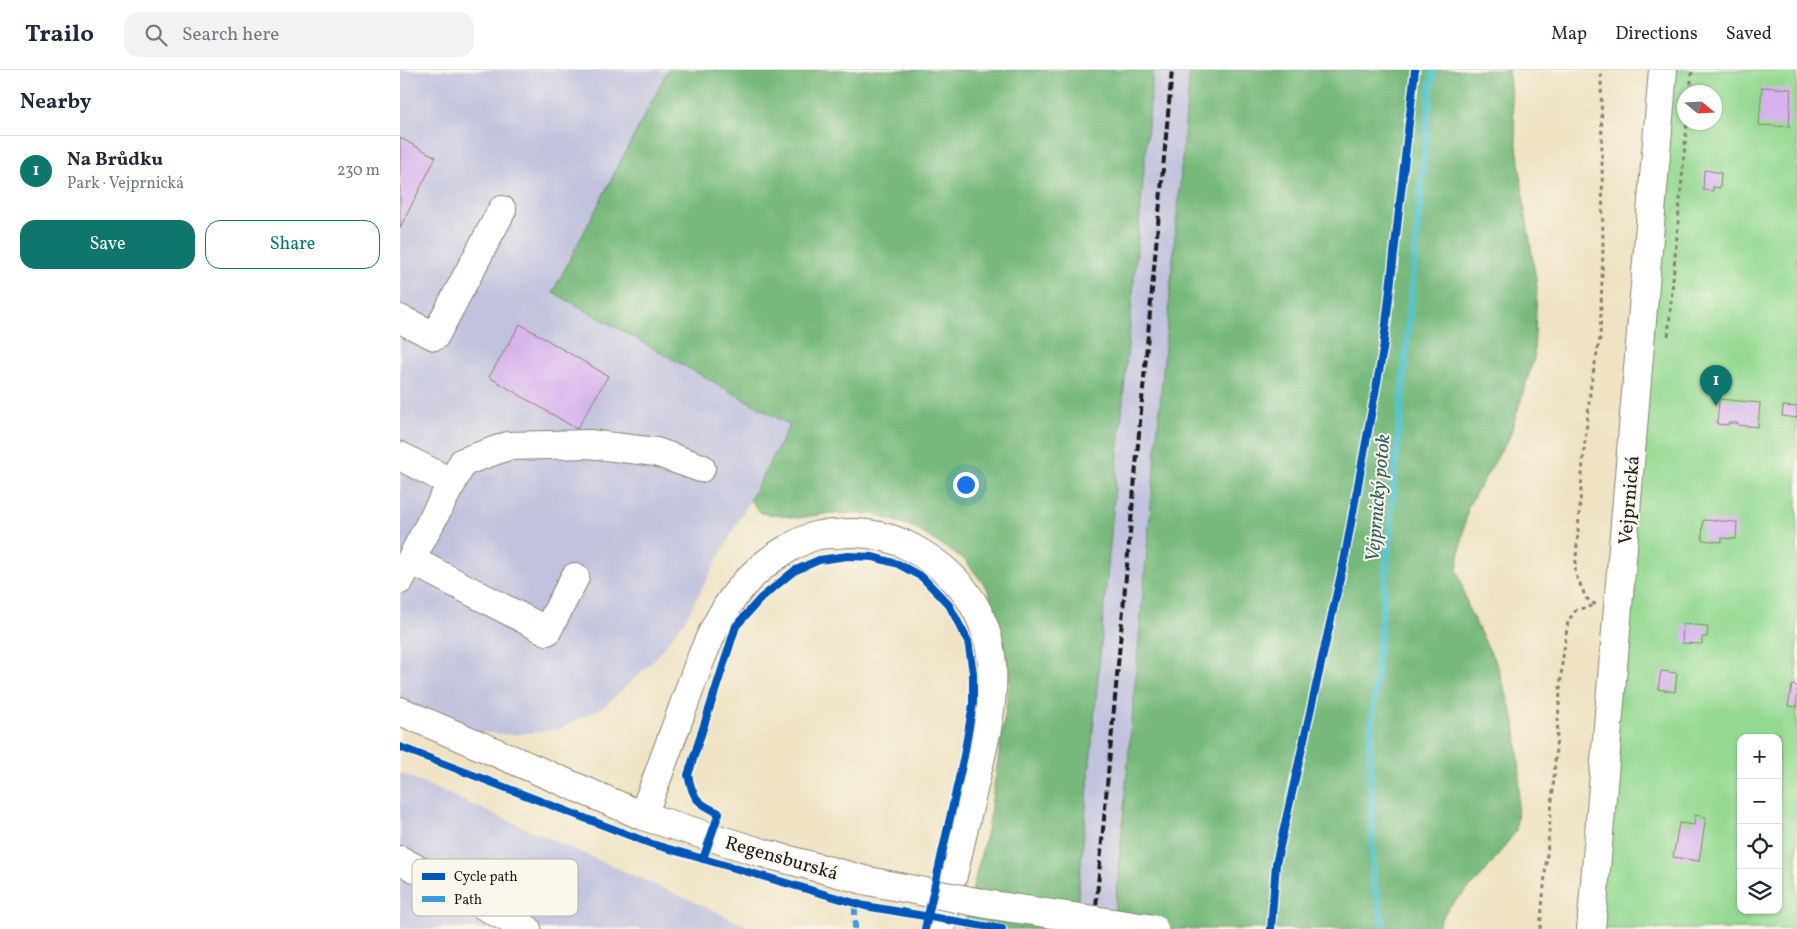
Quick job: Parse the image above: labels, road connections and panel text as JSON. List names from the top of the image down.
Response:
{
  "streets": {
    "main road": ["Vejprnická", "Regensburská"]
  },
  "water": ["Vejprnický potok"],
  "legend": ["Cycle path", "Path"],
  "north": "right",
  "page": {
    "header": "Trailo",
    "search": "Search here",
    "nav": ["Map", "Directions", "Saved"],
    "heading": "Nearby",
    "list": [
      {
        "mark": "1",
        "name": "Na Brůdku",
        "note": "Park · Vejprnická",
        "value": "230 m"
      }
    ],
    "buttons": ["Save", "Share"],
    "pins": "1",
    "map_buttons": ["+", "−"]
  }
}
